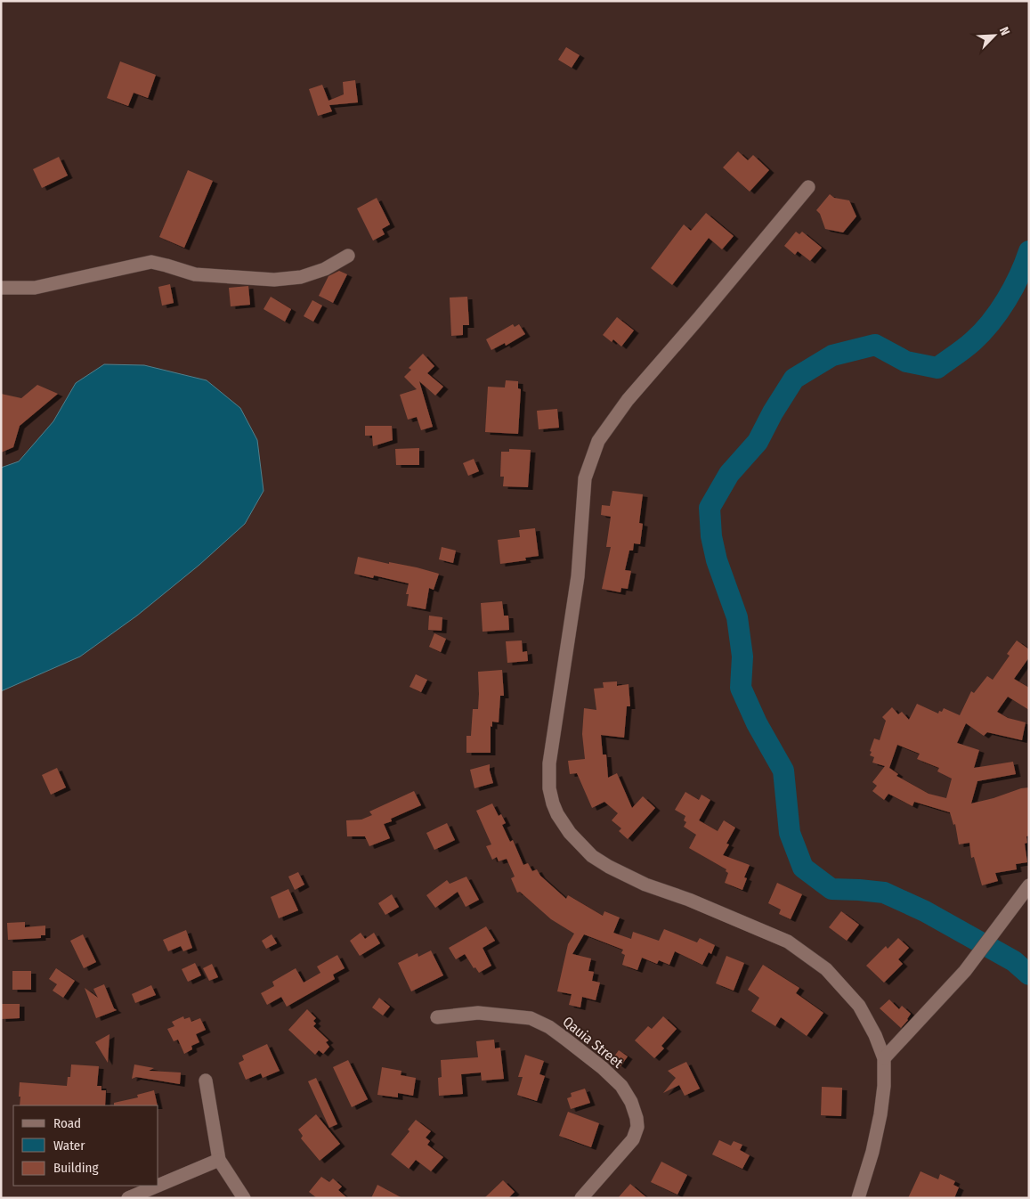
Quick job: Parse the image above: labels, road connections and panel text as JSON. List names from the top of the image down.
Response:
{
  "streets": {
    "street": ["Qauia Street"]
  },
  "legend": ["Road", "Water", "Building"],
  "north": "top right"
}
